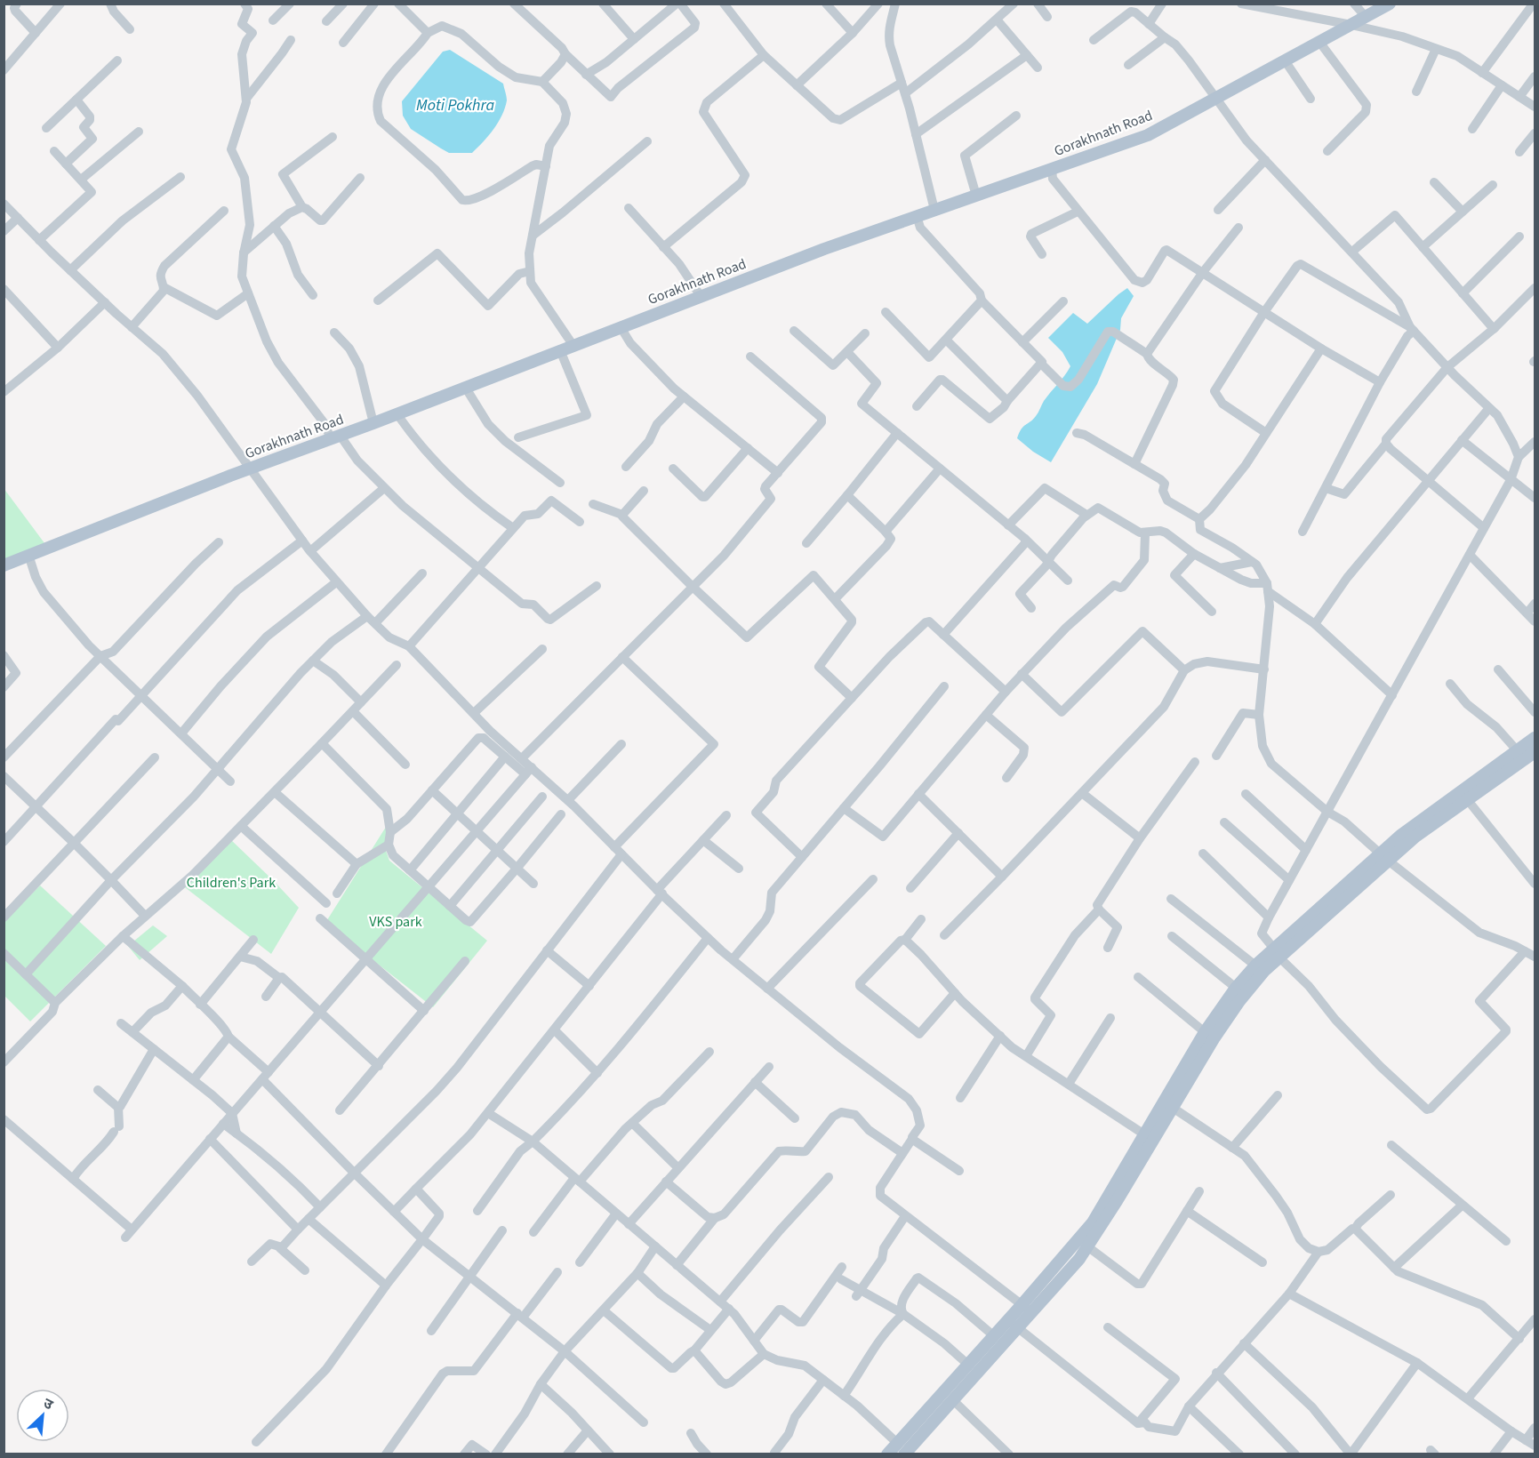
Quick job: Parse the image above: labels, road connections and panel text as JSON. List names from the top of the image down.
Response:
{
  "streets": {
    "main road": ["Gorakhnath Road"]
  },
  "water": ["Moti Pokhra"],
  "parks": ["Children's Park", "VKS park"],
  "north": "top right"
}
